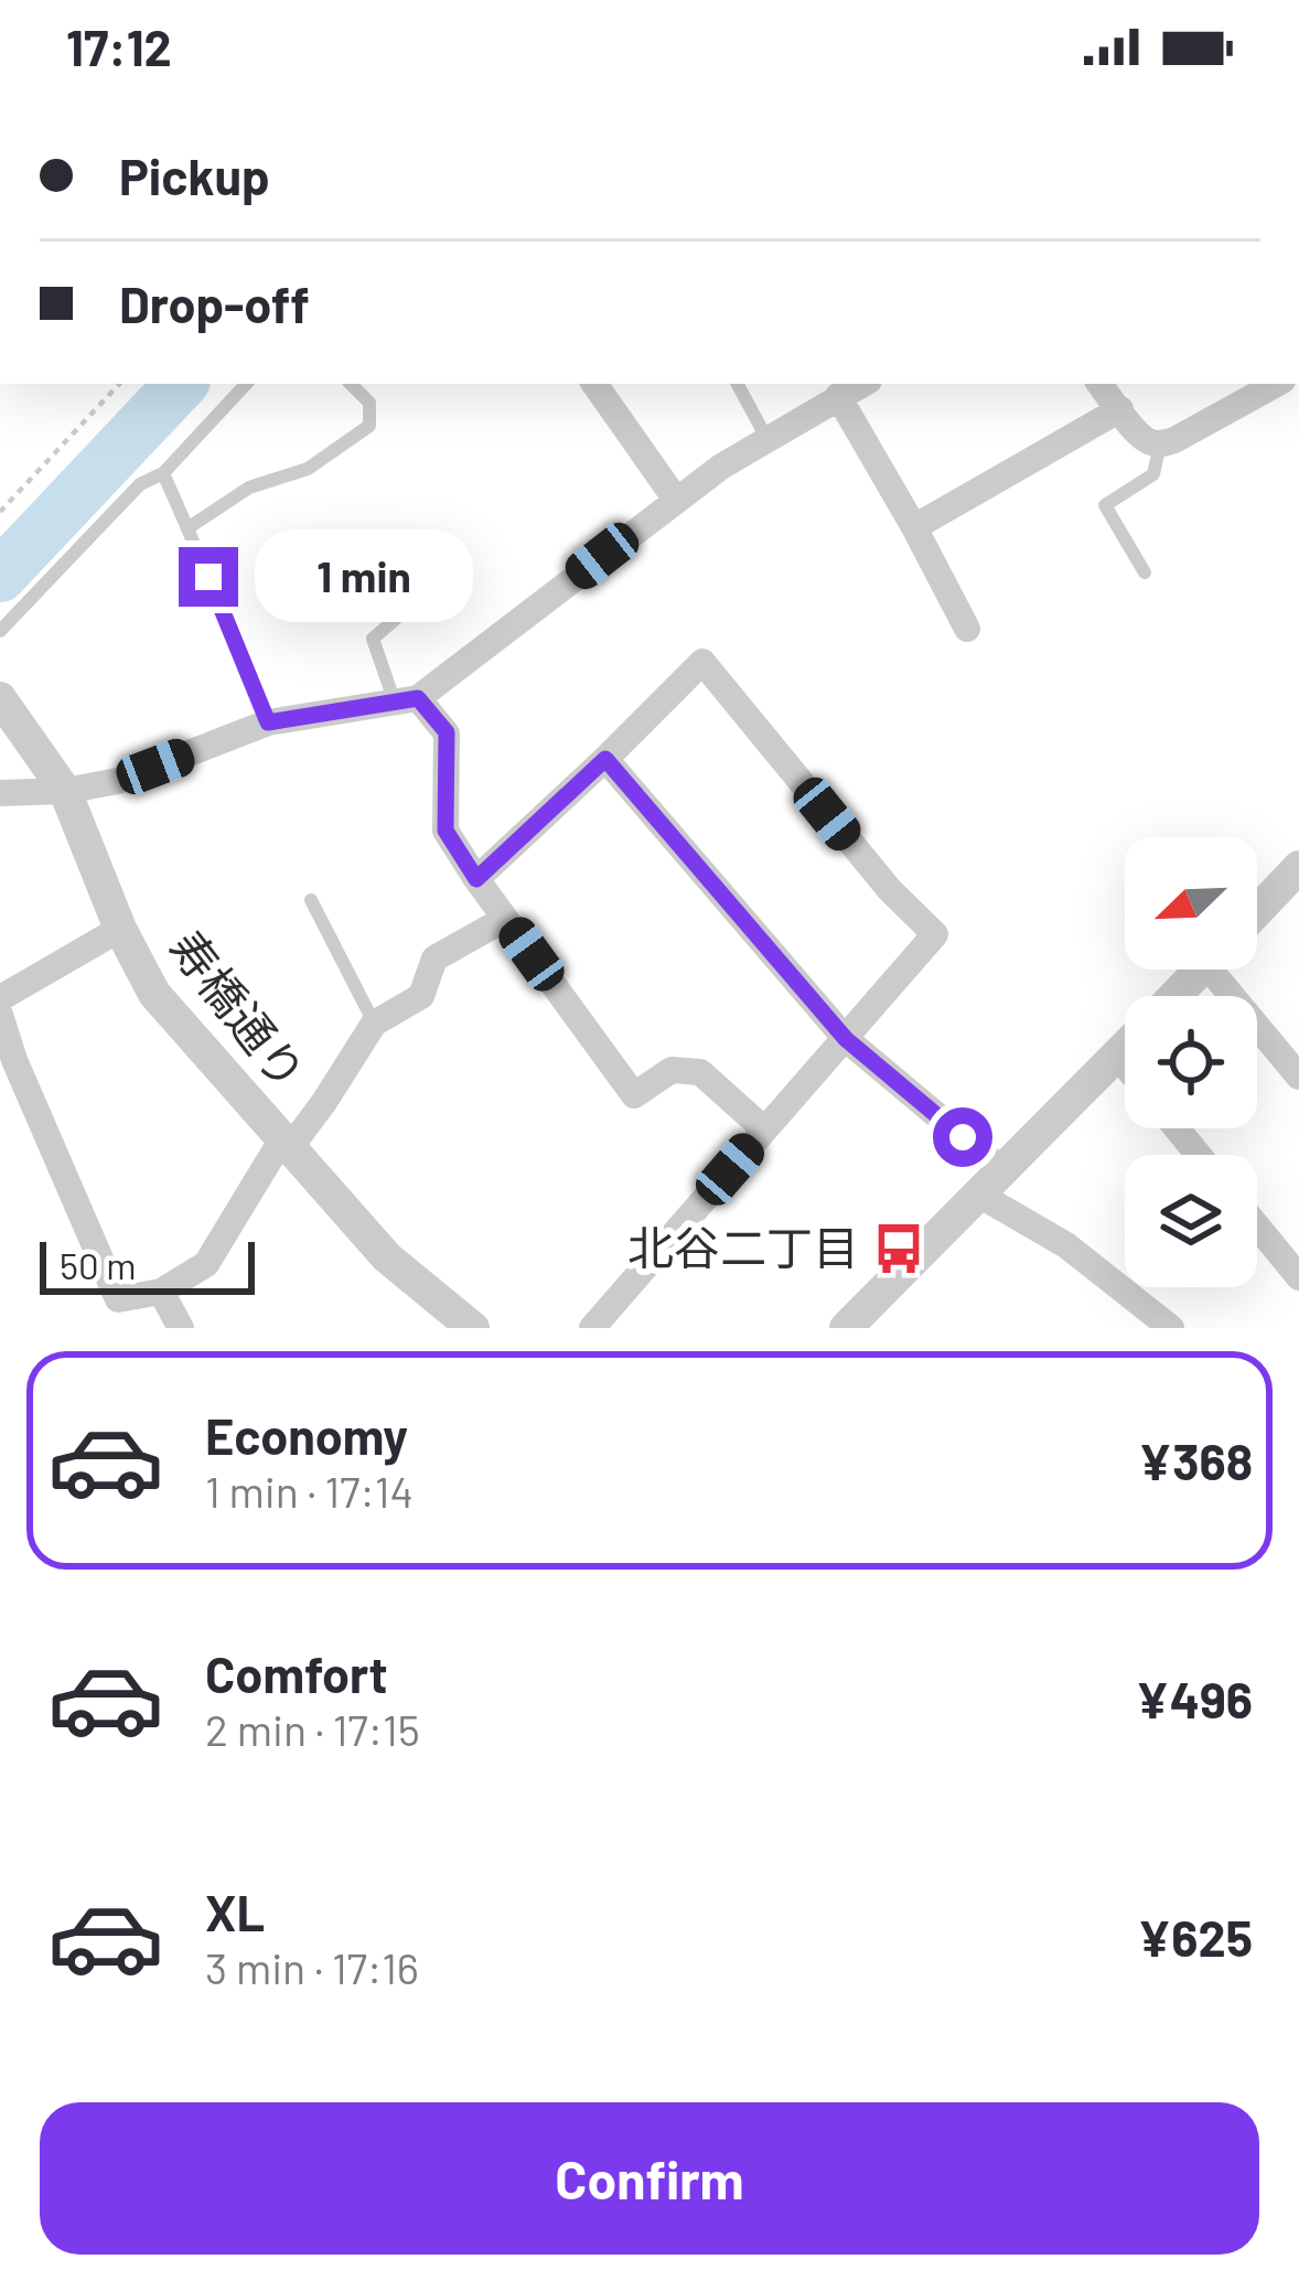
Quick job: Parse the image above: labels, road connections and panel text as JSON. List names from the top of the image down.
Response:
{
  "streets": {
    "street": ["寿橋通り"]
  },
  "places": {
    "bus stop": ["北谷二丁目"]
  },
  "scale_bar": "50 m",
  "north": "bottom left",
  "page": {
    "status": "17:12",
    "banner": ["Pickup", "Drop-off"],
    "bubble": "1 min",
    "scale": "50 m",
    "list": [
      {
        "name": "Economy",
        "note": "1 min · 17:14",
        "value": "¥368"
      },
      {
        "name": "Comfort",
        "note": "2 min · 17:15",
        "value": "¥496"
      },
      {
        "name": "XL",
        "note": "3 min · 17:16",
        "value": "¥625"
      }
    ],
    "buttons": "Confirm"
  }
}
